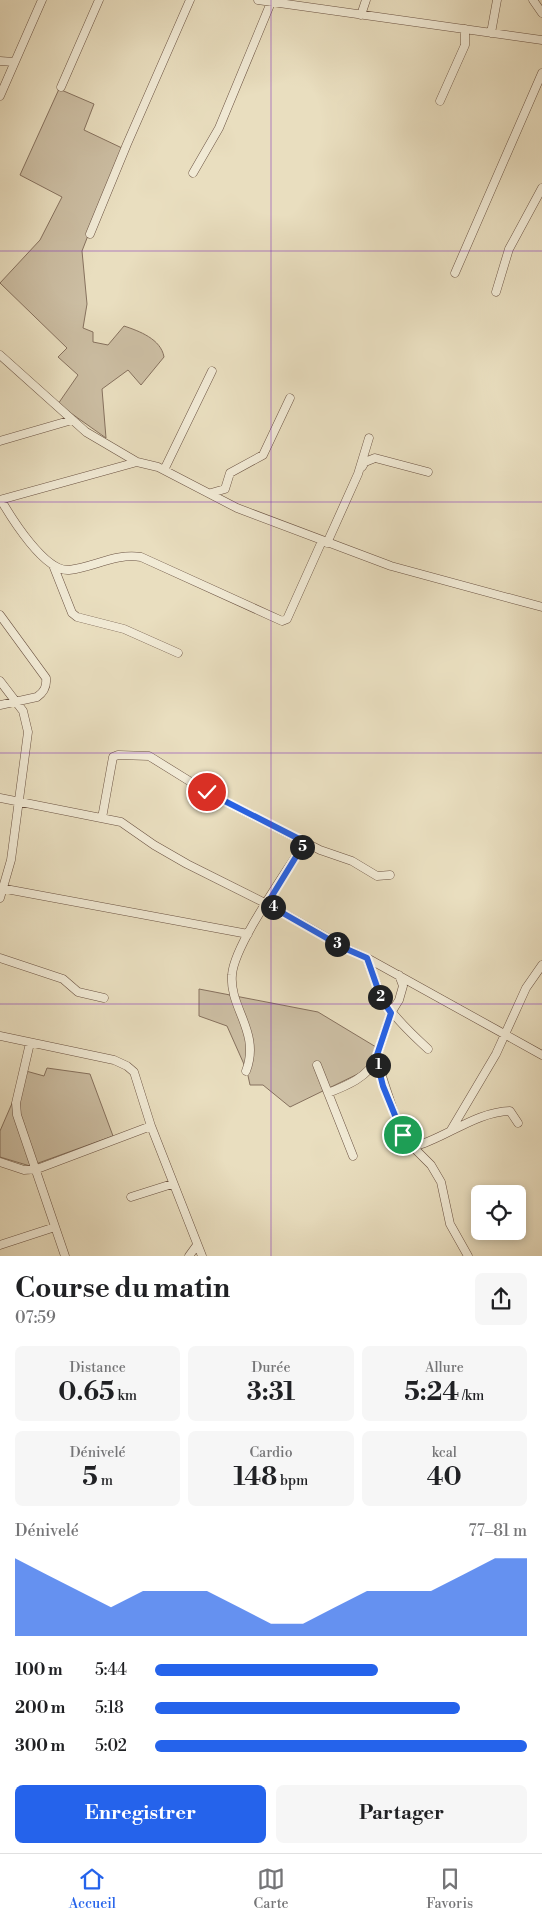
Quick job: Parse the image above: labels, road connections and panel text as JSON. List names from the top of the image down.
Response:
{
  "page": {
    "pins": [
      "5",
      "4",
      "3",
      "2",
      "1"
    ],
    "heading": ["Course du matin", "07:59"],
    "stats": [
      ["Distance", "0.65 km"],
      ["Durée", "3:31"],
      ["Allure", "5:24 /km"],
      ["Dénivelé", "5 m"],
      ["Cardio", "148 bpm"],
      ["kcal", "40"]
    ],
    "chart": ["Dénivelé", "77–81 m"],
    "list": [
      {
        "name": "100 m",
        "note": "5:44"
      },
      {
        "name": "200 m",
        "note": "5:18"
      },
      {
        "name": "300 m",
        "note": "5:02"
      }
    ],
    "buttons": ["Enregistrer", "Partager"],
    "tabs": ["Accueil", "Carte", "Favoris"]
  }
}
